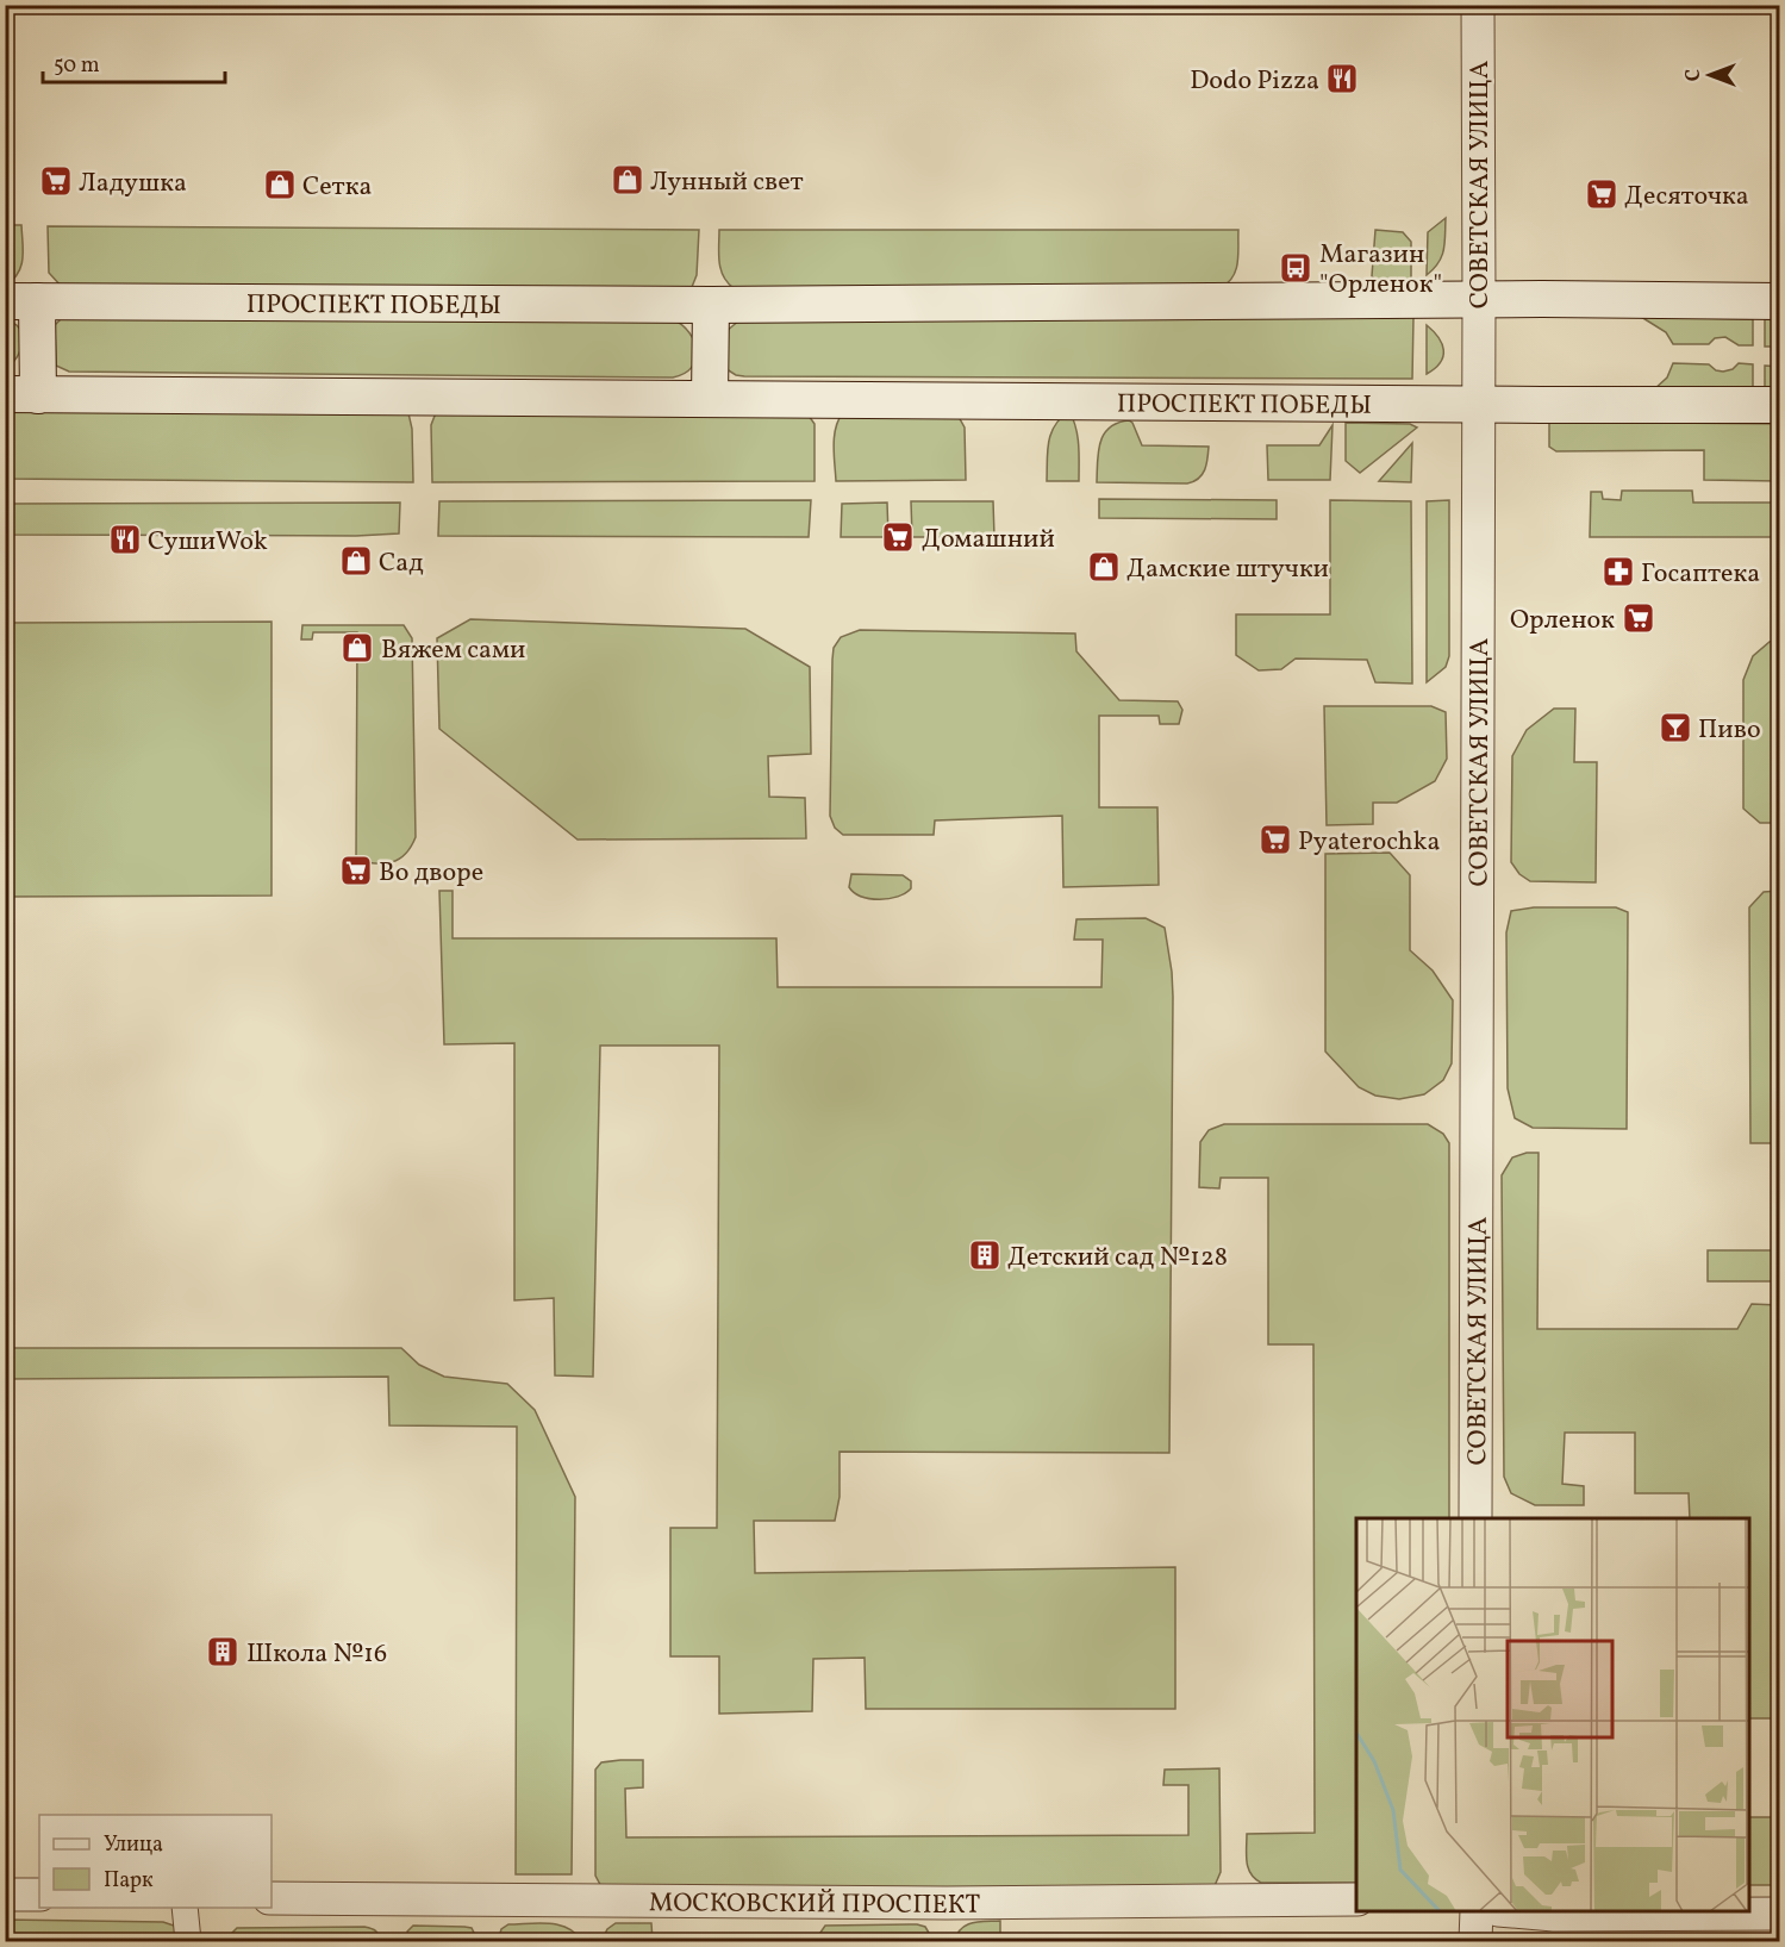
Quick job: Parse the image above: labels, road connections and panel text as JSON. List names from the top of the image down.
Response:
{
  "streets": {
    "main road": ["ПРОСПЕКТ ПОБЕДЫ"],
    "street": ["СОВЕТСКАЯ УЛИЦА", "МОСКОВСКИЙ ПРОСПЕКТ"]
  },
  "crossings": [
    ["СОВЕТСКАЯ УЛИЦА", "ПРОСПЕКТ ПОБЕДЫ"]
  ],
  "places": {
    "restaurant": ["Dodo Pizza", "СушиWok"],
    "shop": [
      "Лунный свет",
      "Сетка",
      "Сад",
      "Дамские штучки",
      "Вяжем сами"
    ],
    "supermarket": [
      "Ладушка",
      "Десяточка",
      "Домашний",
      "Орленок",
      "Pyaterochka",
      "Во дворе"
    ],
    "bus stop": ["Магазин \"Орленок\""],
    "pharmacy": ["Госаптека"],
    "bar": ["Пиво"],
    "building": ["Детский сад №128", "Школа №16"]
  },
  "legend": ["Улица", "Парк"],
  "scale_bar": "50 m",
  "north": "left"
}
